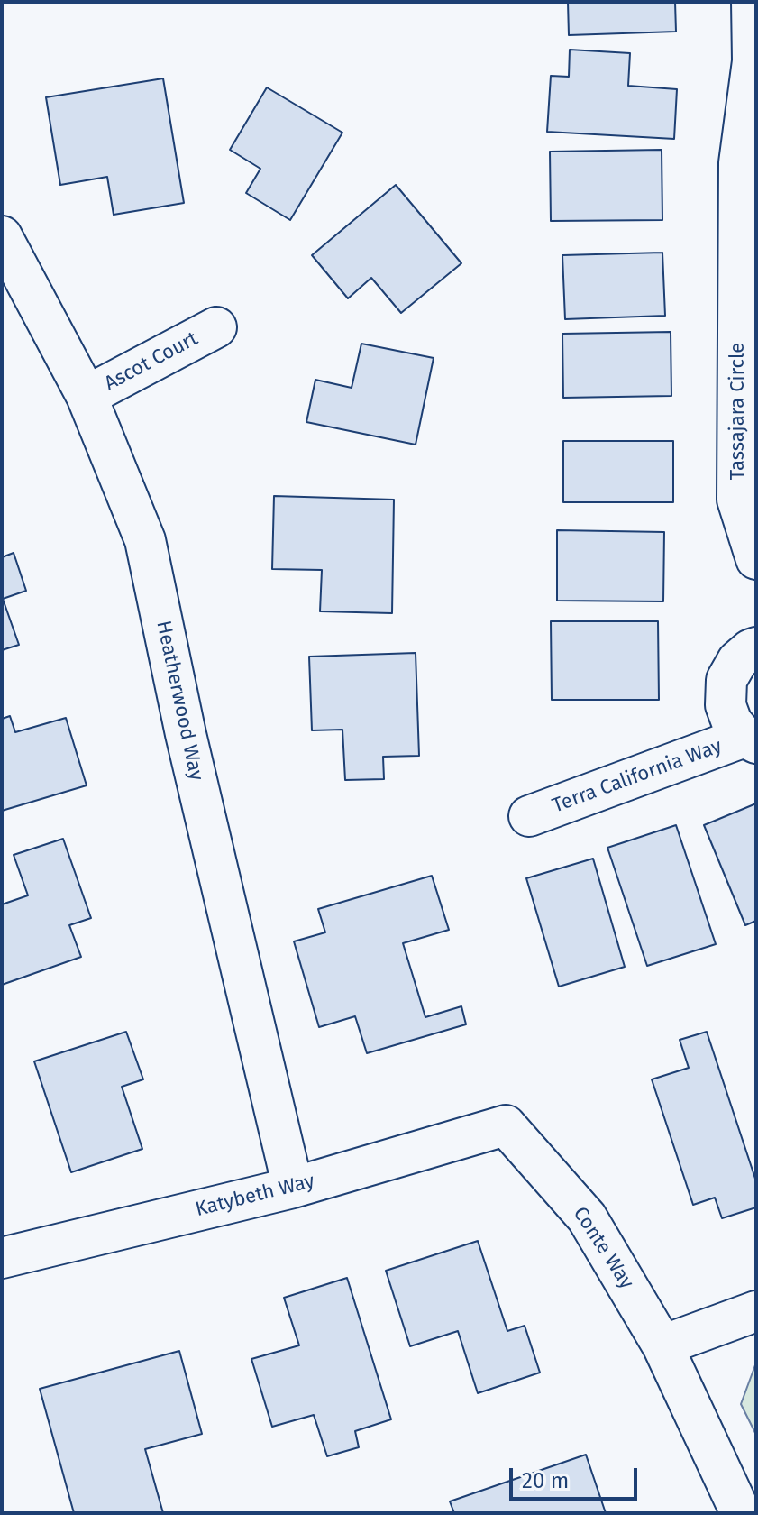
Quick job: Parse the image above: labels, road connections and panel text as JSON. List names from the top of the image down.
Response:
{
  "streets": {
    "street": [
      "Ascot Court",
      "Tassajara Circle",
      "Heatherwood Way",
      "Terra California Way",
      "Katybeth Way",
      "Conte Way"
    ]
  },
  "crossings": [
    ["Ascot Court", "Heatherwood Way"],
    ["Heatherwood Way", "Katybeth Way"],
    ["Katybeth Way", "Conte Way"]
  ],
  "scale_bar": "20 m"
}
